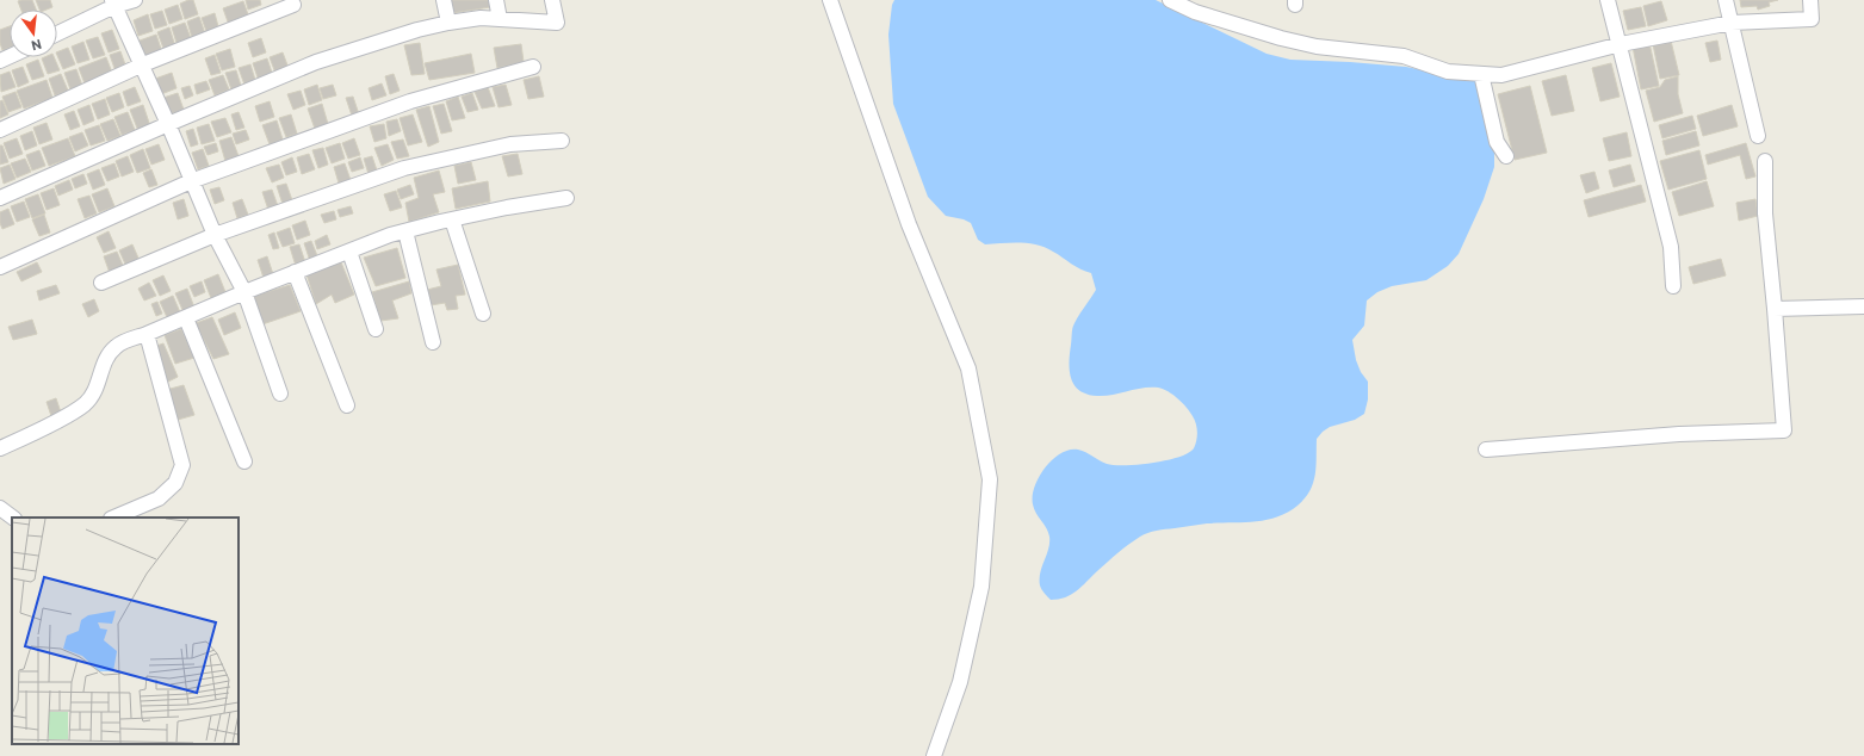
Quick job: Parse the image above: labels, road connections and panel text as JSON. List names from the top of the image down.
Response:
{
  "north": "bottom"
}
